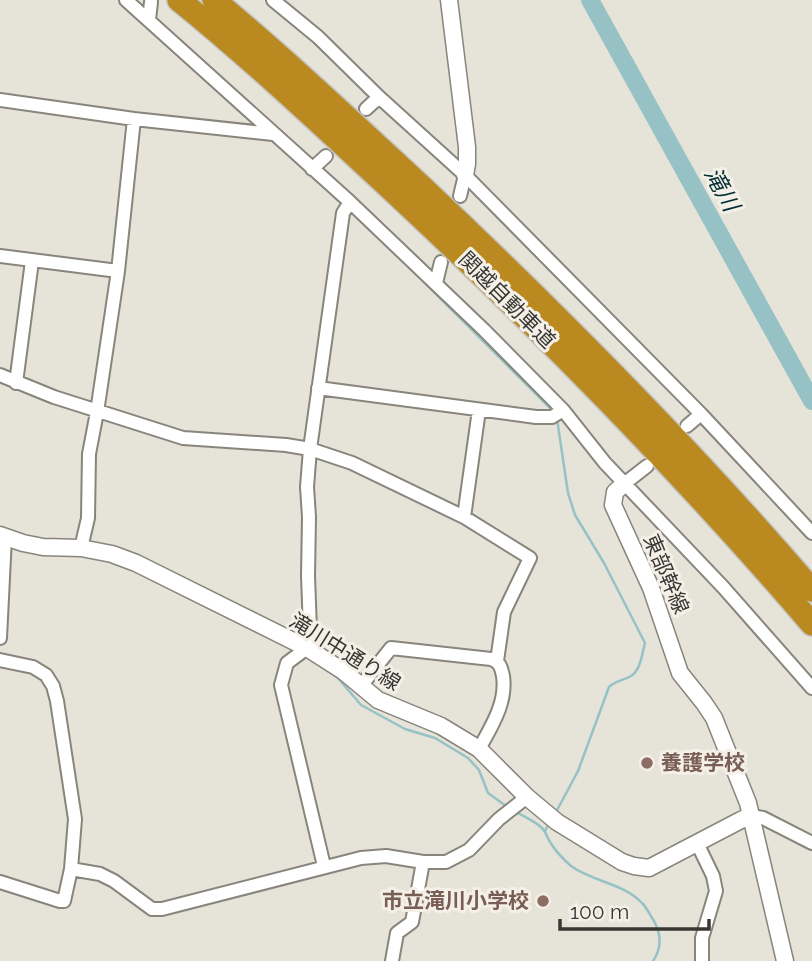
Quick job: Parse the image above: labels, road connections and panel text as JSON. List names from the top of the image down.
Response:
{
  "streets": {
    "highway": ["関越自動車道"],
    "street": ["東部幹線", "滝川中通り線"]
  },
  "crossings": [
    ["東部幹線", "滝川中通り線"]
  ],
  "water": ["滝川"],
  "places": ["養護学校", "市立滝川小学校"],
  "scale_bar": "100 m"
}
